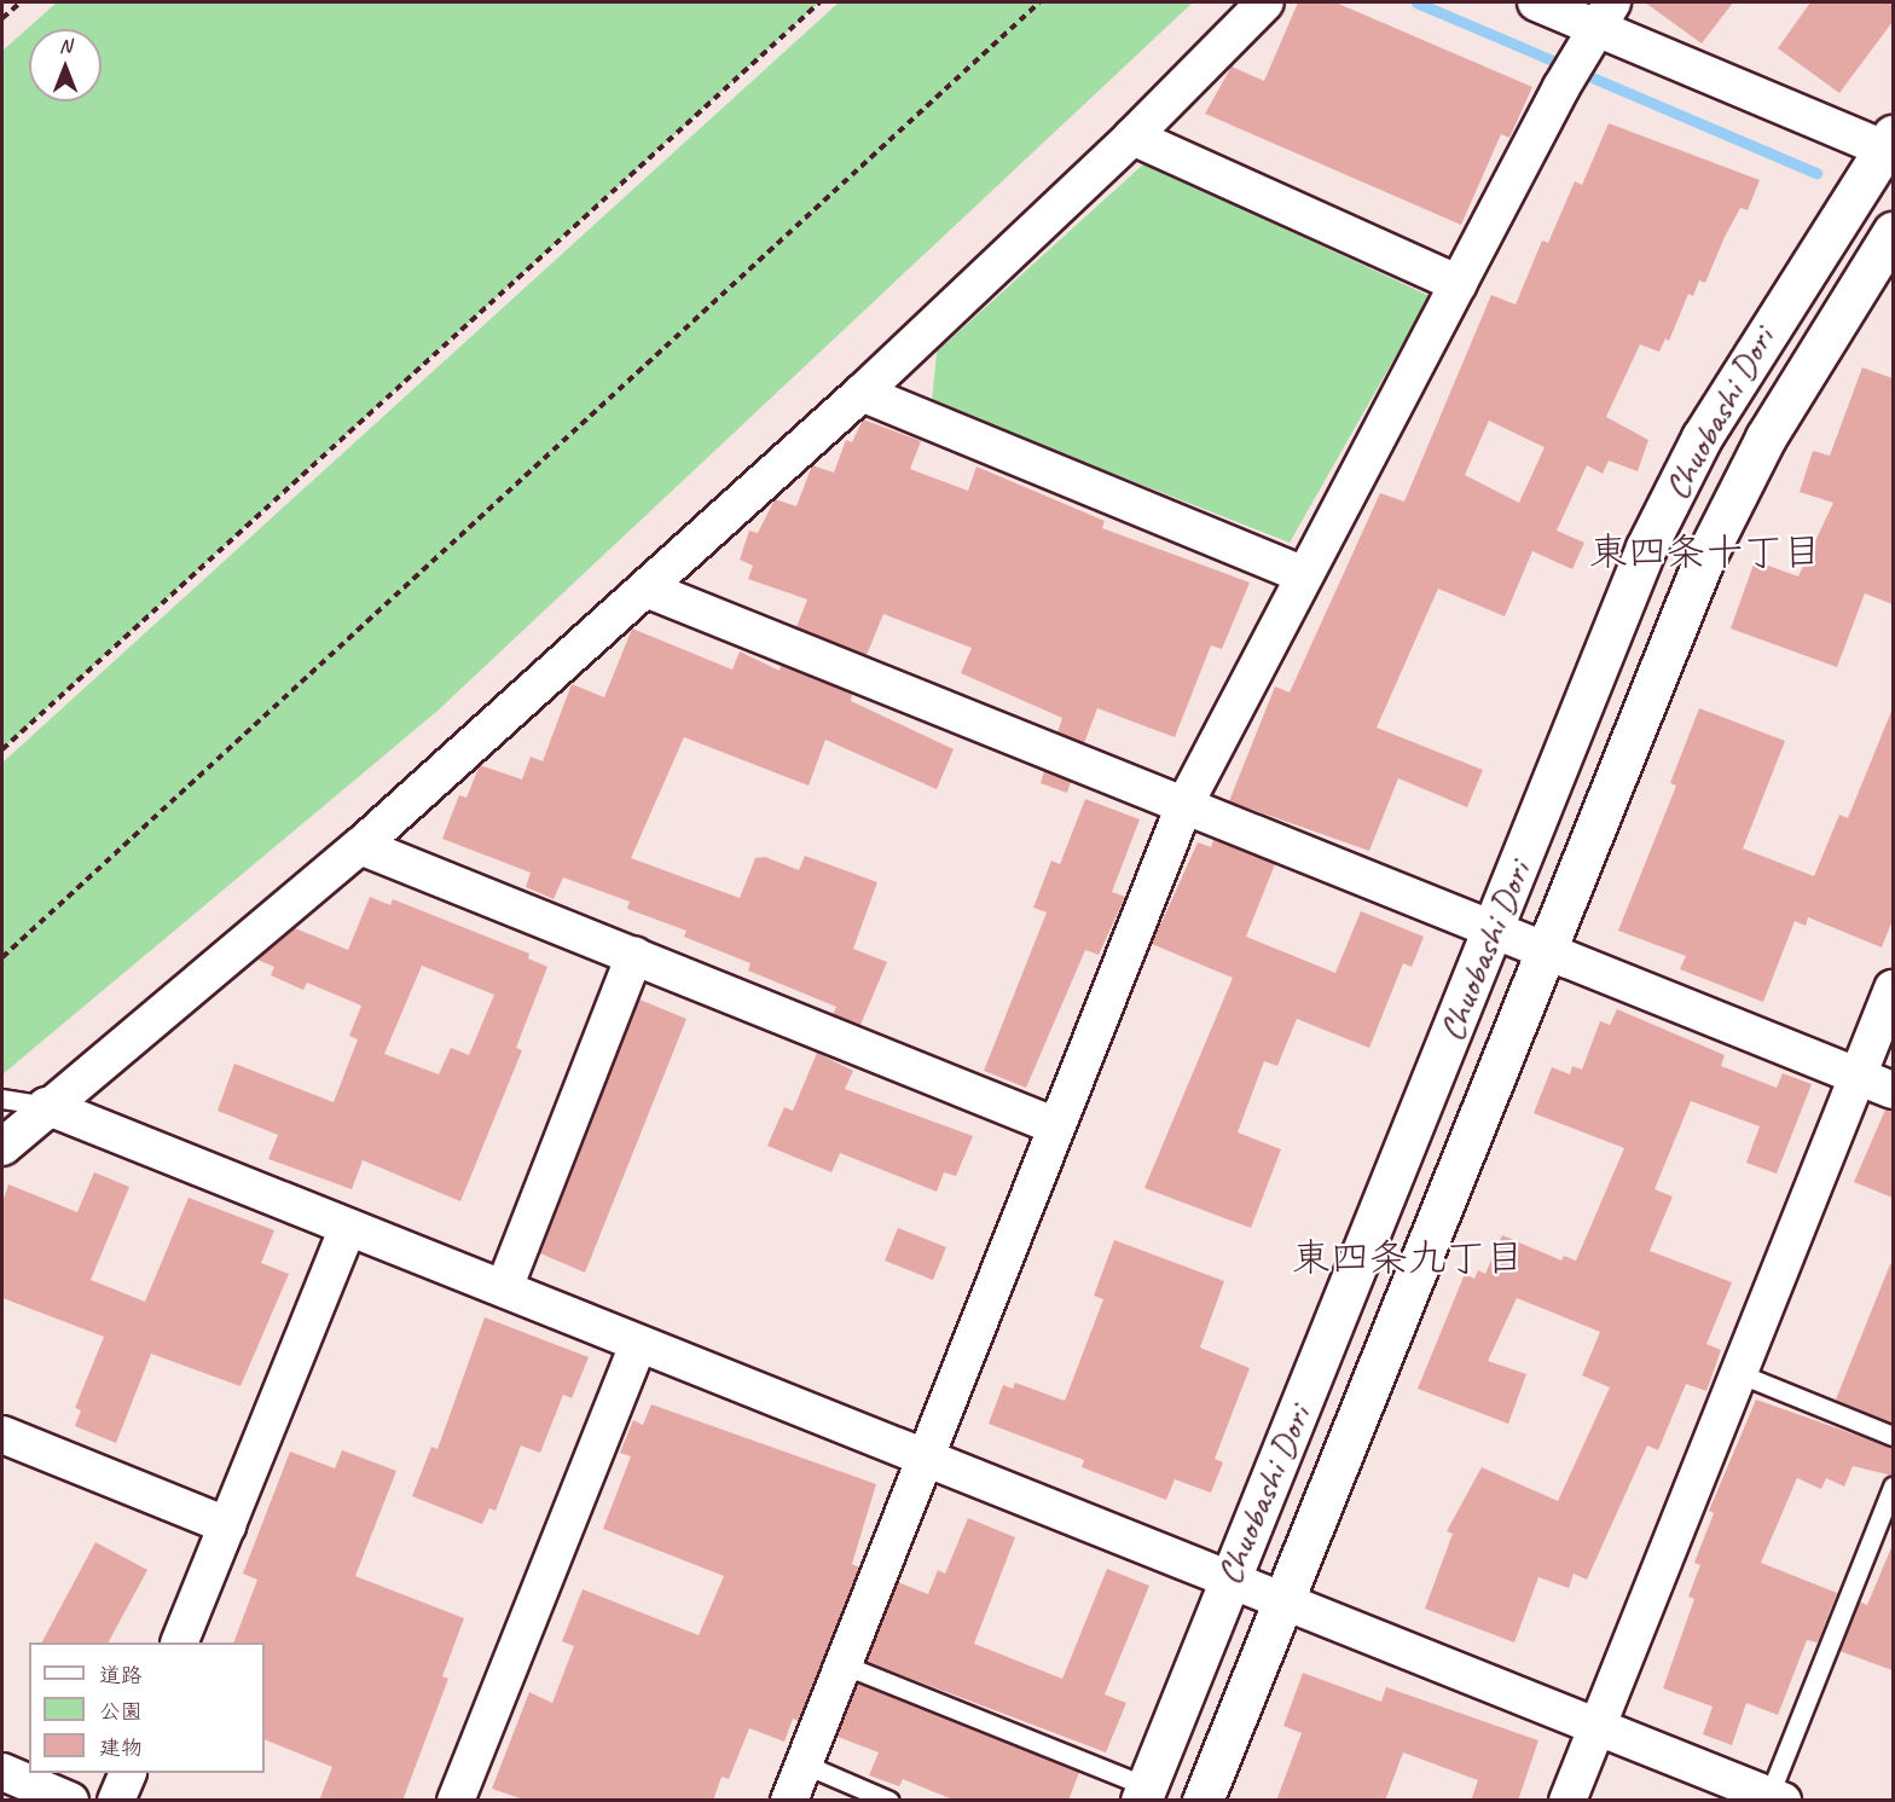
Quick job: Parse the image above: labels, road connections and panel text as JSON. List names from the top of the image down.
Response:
{
  "streets": {
    "street": ["Chuobashi Dori"]
  },
  "districts": ["東四条十丁目", "東四条九丁目"],
  "legend": ["道路", "公園", "建物"],
  "north": "top"
}
